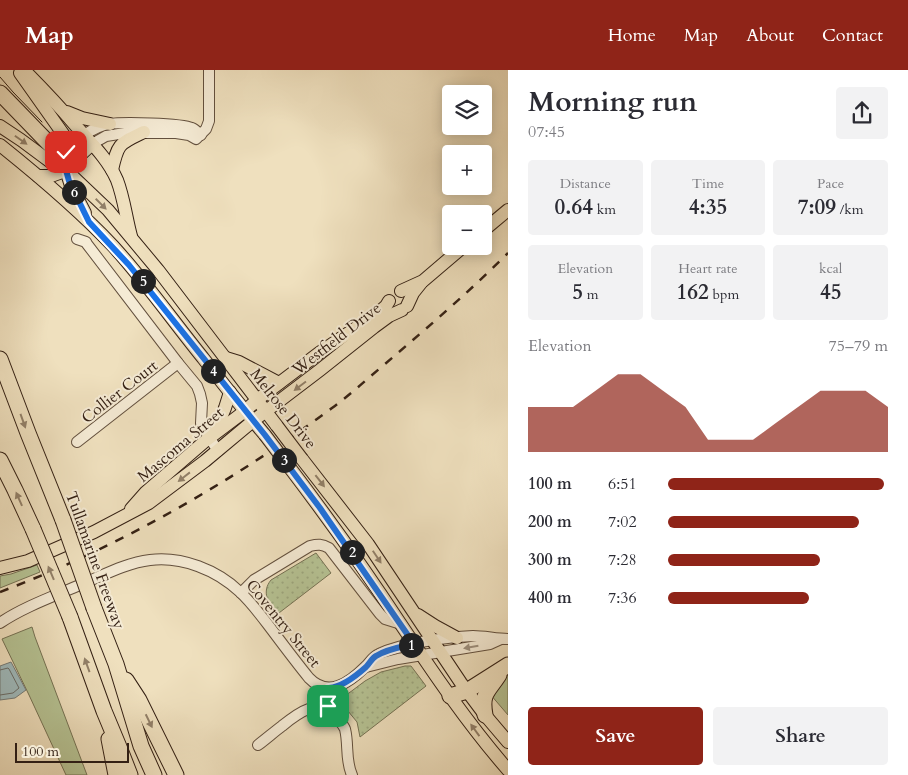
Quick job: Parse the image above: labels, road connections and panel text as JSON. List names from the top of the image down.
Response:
{
  "streets": {
    "highway": ["Tullamarine Freeway"],
    "main road": ["Westfield Drive", "Melrose Drive", "Mascoma Street"],
    "street": ["Collier Court", "Coventry Street"]
  },
  "crossings": [
    ["Westfield Drive", "Melrose Drive"],
    ["Westfield Drive", "Mascoma Street"],
    ["Melrose Drive", "Mascoma Street"]
  ],
  "scale_bar": "100 m",
  "page": {
    "header": "Map",
    "nav": [
      "Home",
      "Map",
      "About",
      "Contact"
    ],
    "heading": ["Morning run", "07:45"],
    "map_buttons": ["+", "−"],
    "stats": [
      ["Distance", "0.64 km"],
      ["Time", "4:35"],
      ["Pace", "7:09 /km"],
      ["Elevation", "5 m"],
      ["Heart rate", "162 bpm"],
      ["kcal", "45"]
    ],
    "pins": [
      "6",
      "5",
      "4",
      "3",
      "2",
      "1"
    ],
    "chart": ["Elevation", "75–79 m"],
    "list": [
      {
        "name": "100 m",
        "note": "6:51"
      },
      {
        "name": "200 m",
        "note": "7:02"
      },
      {
        "name": "300 m",
        "note": "7:28"
      },
      {
        "name": "400 m",
        "note": "7:36"
      }
    ],
    "buttons": ["Save", "Share"],
    "scale": "100 m"
  }
}
